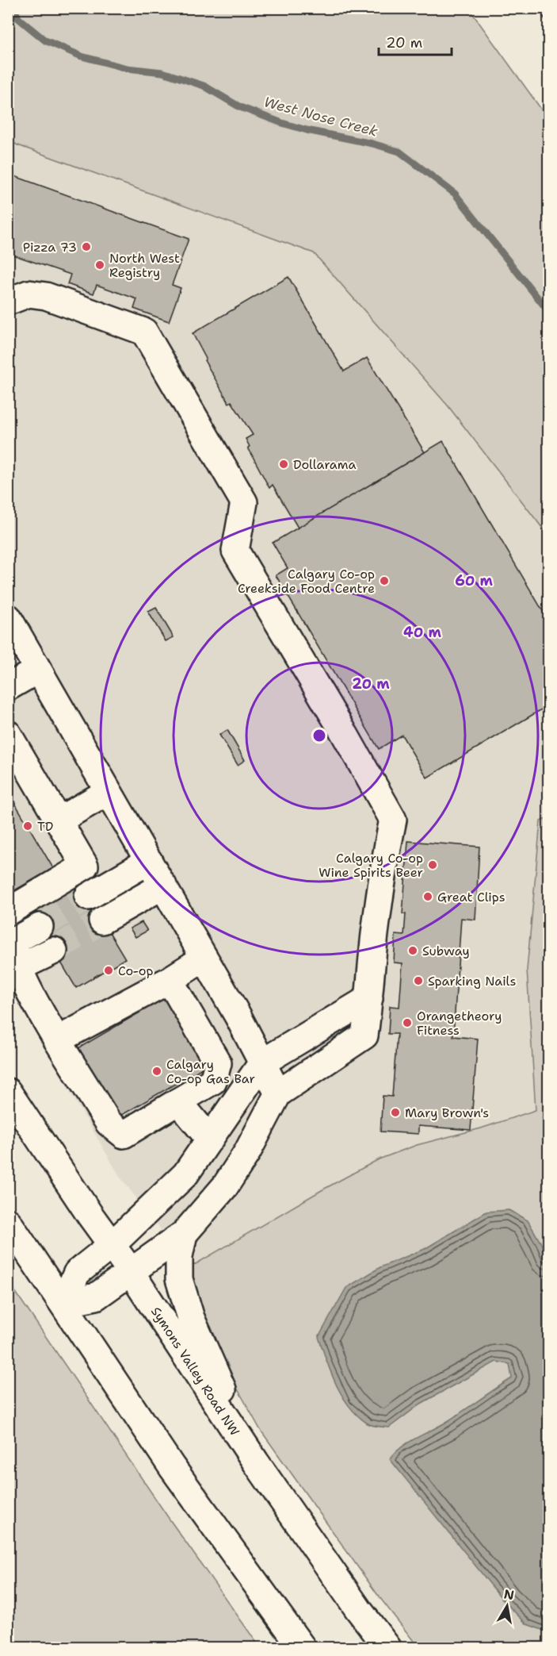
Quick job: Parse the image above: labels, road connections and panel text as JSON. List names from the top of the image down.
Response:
{
  "streets": {
    "main road": ["Symons Valley Road NW"]
  },
  "water": ["West Nose Creek"],
  "places": [
    "Pizza 73",
    "North West Registry",
    "Dollarama",
    "Calgary Co-op Creekside Food Centre",
    "TD",
    "Calgary Co-op Wine Spirits Beer",
    "Great Clips",
    "Subway",
    "Co-op",
    "Sparking Nails",
    "Orangetheory Fitness",
    "Calgary Co-op Gas Bar",
    "Mary Brown's"
  ],
  "scale_bar": "20 m",
  "north": "top",
  "rings": ["60 m", "40 m", "20 m"]
}
